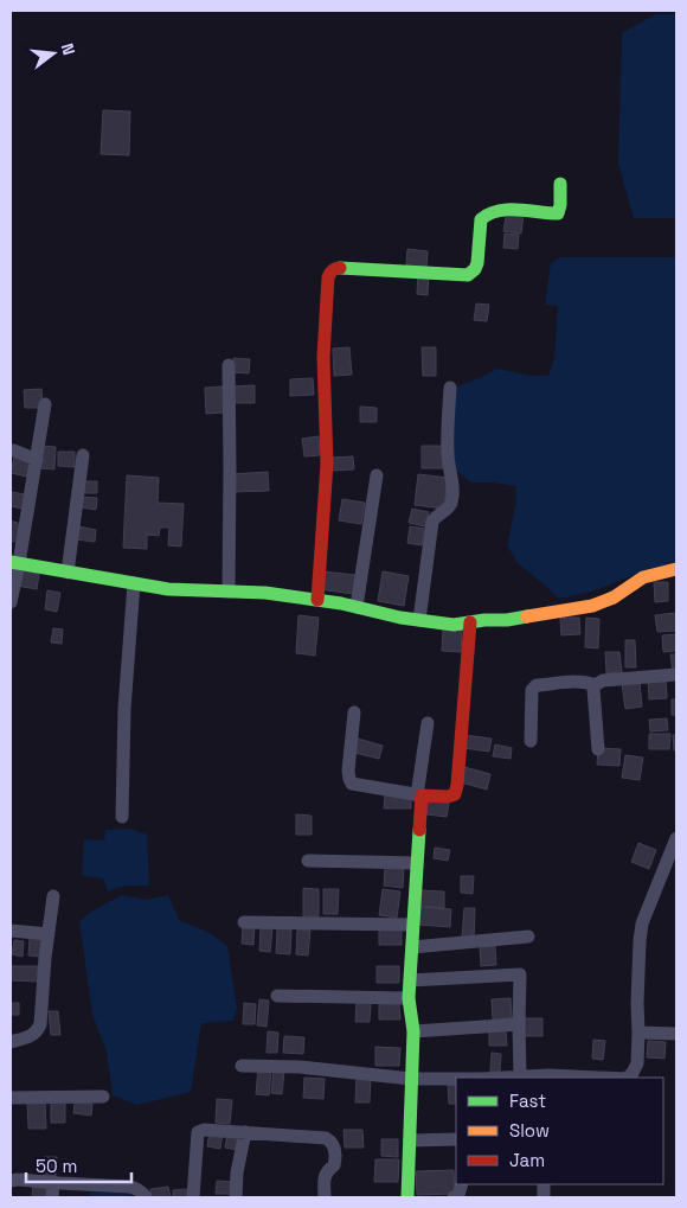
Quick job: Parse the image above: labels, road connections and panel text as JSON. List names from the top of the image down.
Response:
{
  "legend": ["Fast", "Slow", "Jam"],
  "scale_bar": "50 m",
  "north": "right"
}
